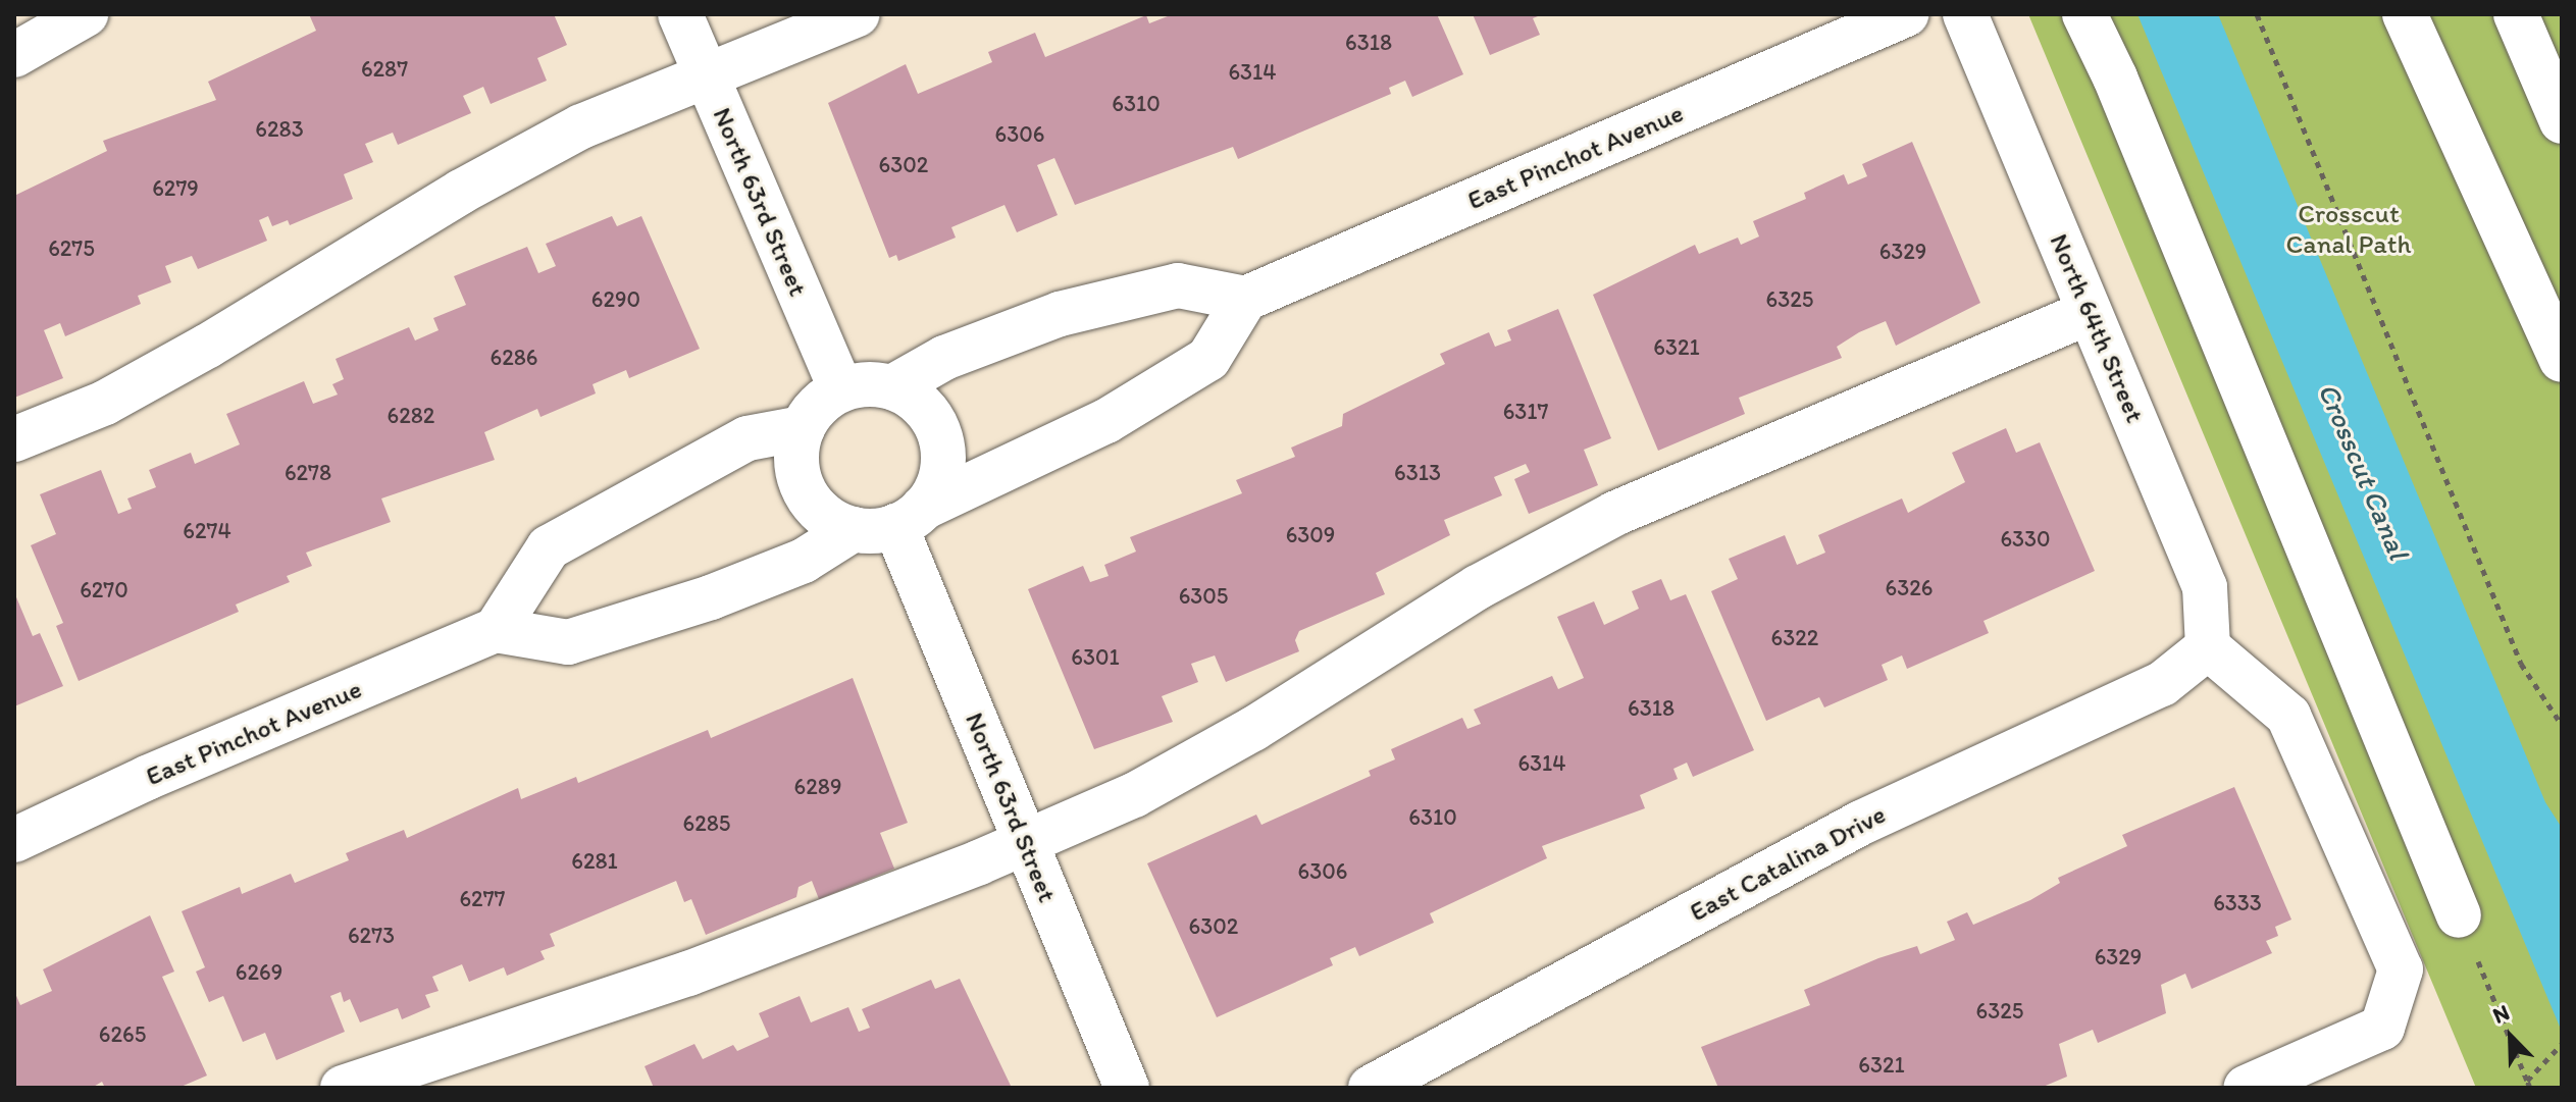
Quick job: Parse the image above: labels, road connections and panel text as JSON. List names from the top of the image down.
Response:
{
  "streets": {
    "street": [
      "East Pinchot Avenue",
      "North 63rd Street",
      "North 64th Street",
      "East Catalina Drive"
    ]
  },
  "crossings": [
    ["North 64th Street", "East Catalina Drive"]
  ],
  "water": ["Crosscut Canal"],
  "parks": ["Crosscut Canal Path"],
  "house_numbers": [
    "6318",
    "6287",
    "6314",
    "6310",
    "6283",
    "6306",
    "6302",
    "6279",
    "6275",
    "6329",
    "6290",
    "6325",
    "6321",
    "6286",
    "6317",
    "6282",
    "6278",
    "6313",
    "6274",
    "6309",
    "6330",
    "6326",
    "6270",
    "6305",
    "6322",
    "6301",
    "6318",
    "6314",
    "6289",
    "6310",
    "6285",
    "6281",
    "6306",
    "6277",
    "6333",
    "6302",
    "6273",
    "6329",
    "6269",
    "6325",
    "6265",
    "6321"
  ],
  "north": "top left"
}
